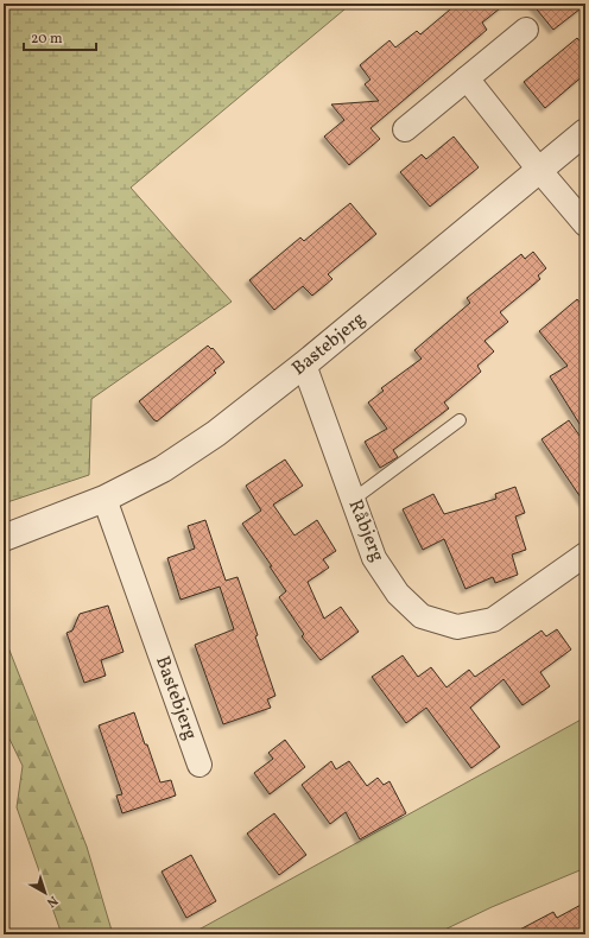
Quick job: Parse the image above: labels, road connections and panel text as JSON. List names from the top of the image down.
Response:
{
  "streets": {
    "street": ["Bastebjerg", "Råbjerg"]
  },
  "crossings": [
    ["Bastebjerg", "Råbjerg"]
  ],
  "scale_bar": "20 m",
  "north": "bottom right"
}
